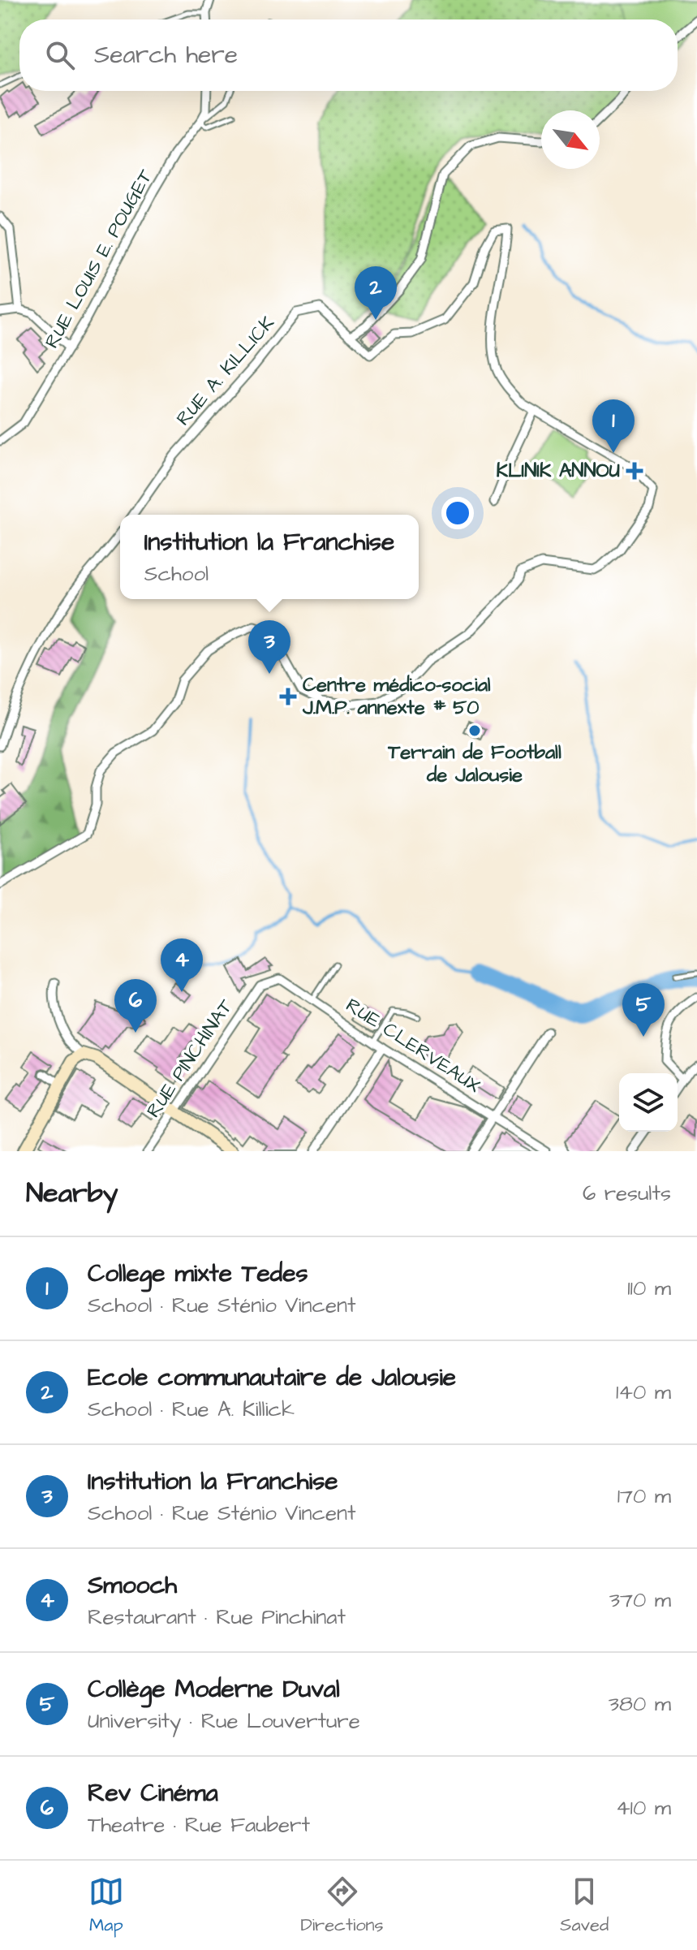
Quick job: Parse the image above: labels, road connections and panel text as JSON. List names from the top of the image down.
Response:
{
  "streets": {
    "street": [
      "RUE LOUIS E. POUGET",
      "RUE A. KILLICK",
      "RUE CLERVEAUX",
      "RUE PINCHINAT"
    ]
  },
  "crossings": [
    ["RUE CLERVEAUX", "RUE PINCHINAT"]
  ],
  "places": {
    "health": ["KLINIK ANNOU", "Centre médico-social J.M.P. annexte # 50"],
    "other": ["Terrain de Football de Jalousie"]
  },
  "north": "bottom right",
  "page": {
    "search": "Search here",
    "pins": [
      "2",
      "1",
      "3",
      "4",
      "6",
      "5"
    ],
    "popup": ["Institution la Franchise", "School"],
    "heading": ["Nearby", "6 results"],
    "list": [
      {
        "mark": "1",
        "name": "College mixte Tedes",
        "note": "School · Rue Sténio Vincent",
        "value": "110 m"
      },
      {
        "mark": "2",
        "name": "Ecole communautaire de Jalousie",
        "note": "School · Rue A. Killick",
        "value": "140 m"
      },
      {
        "mark": "3",
        "name": "Institution la Franchise",
        "note": "School · Rue Sténio Vincent",
        "value": "170 m"
      },
      {
        "mark": "4",
        "name": "Smooch",
        "note": "Restaurant · Rue Pinchinat",
        "value": "370 m"
      },
      {
        "mark": "5",
        "name": "Collège Moderne Duval",
        "note": "University · Rue Louverture",
        "value": "380 m"
      },
      {
        "mark": "6",
        "name": "Rev Cinéma",
        "note": "Theatre · Rue Faubert",
        "value": "410 m"
      }
    ],
    "nav": ["Map", "Directions", "Saved"]
  }
}
